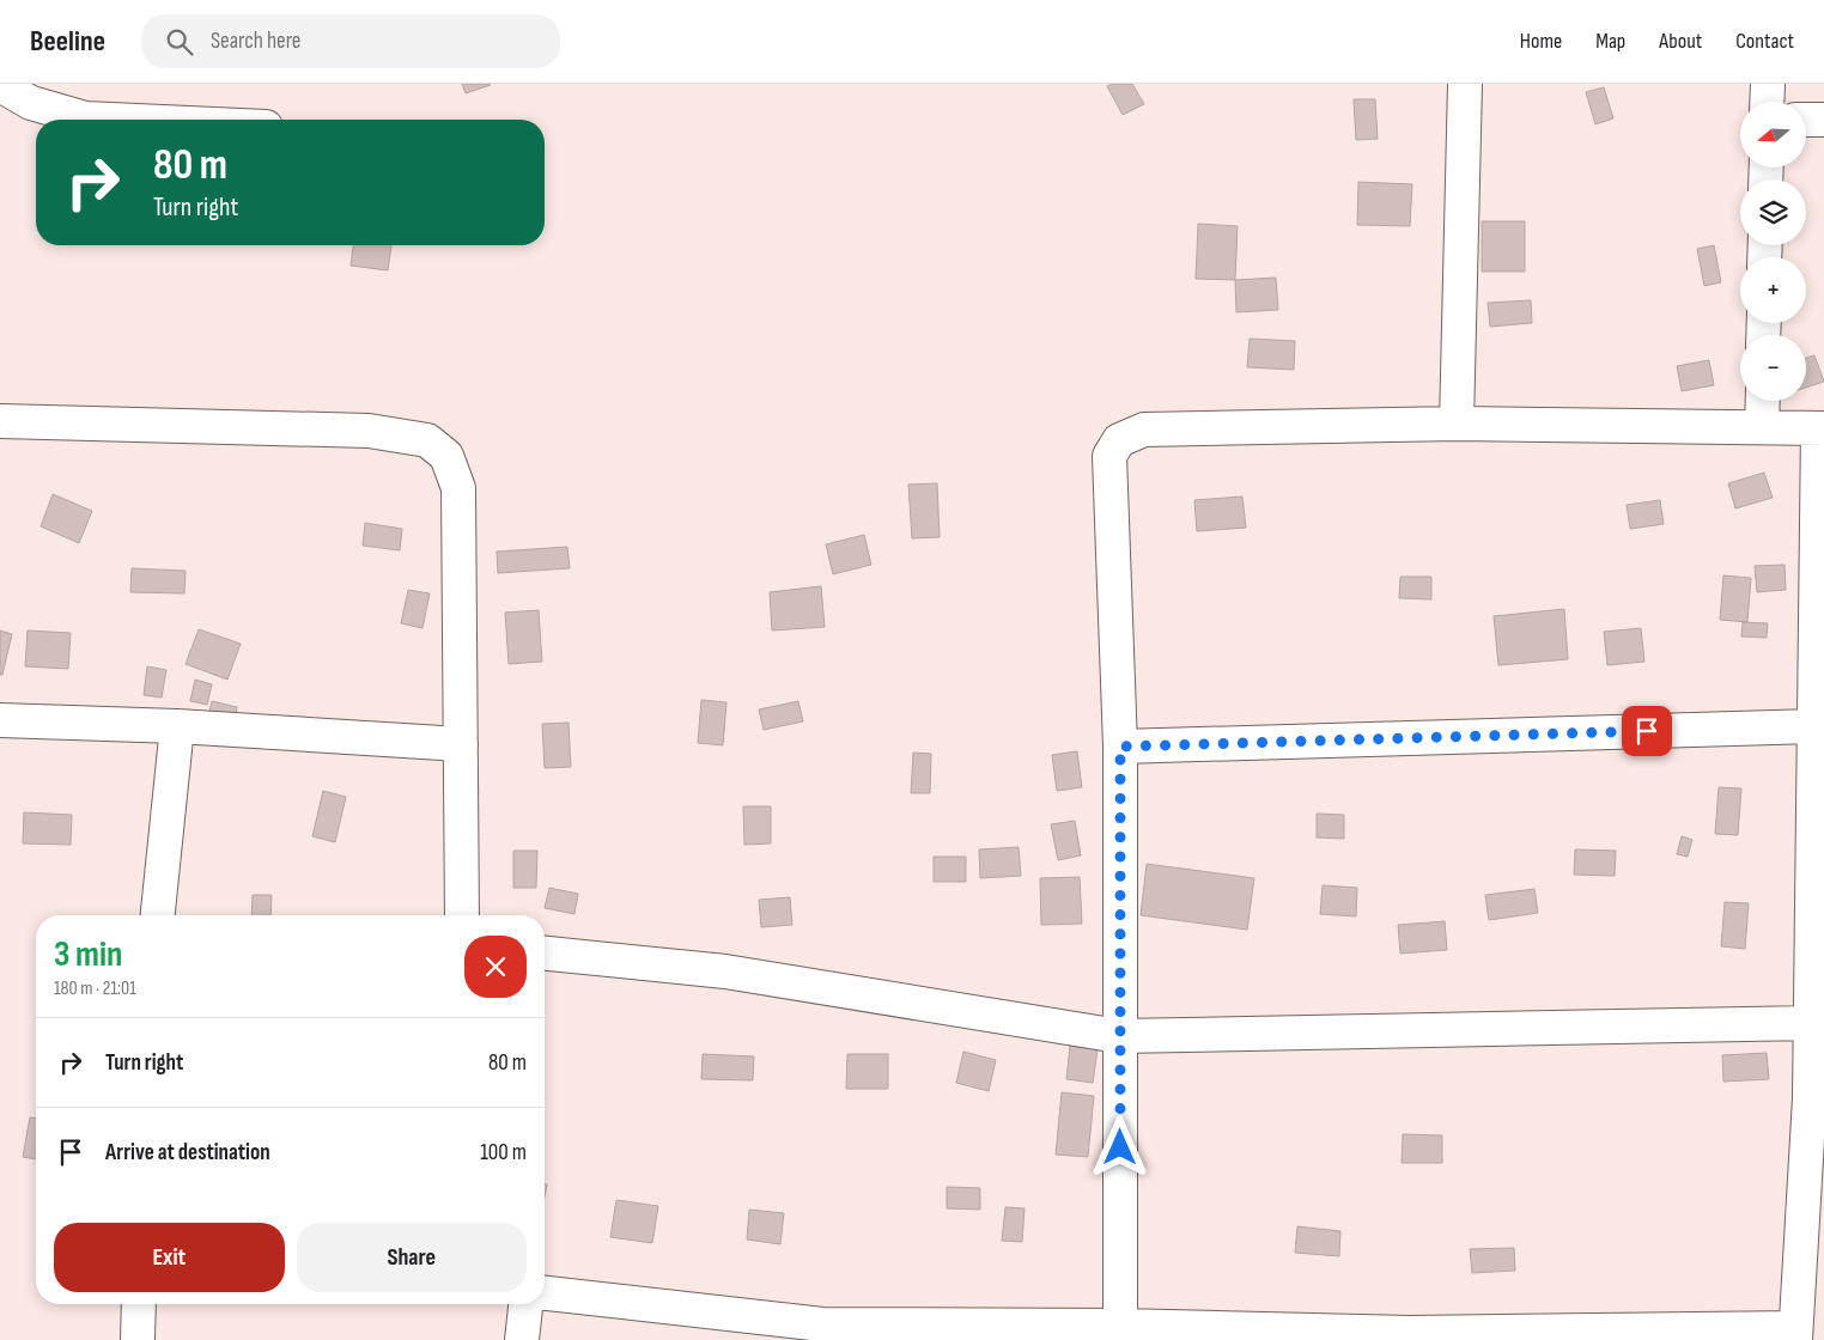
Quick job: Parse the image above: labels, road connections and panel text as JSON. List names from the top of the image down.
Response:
{
  "north": "left",
  "page": {
    "header": "Beeline",
    "search": "Search here",
    "nav": [
      "Home",
      "Map",
      "About",
      "Contact"
    ],
    "map_buttons": ["+", "−"],
    "turn": ["80 m", "Turn right"],
    "heading": ["3 min", "180 m · 21:01"],
    "list": [
      {
        "name": "Turn right",
        "value": "80 m"
      },
      {
        "name": "Arrive at destination",
        "value": "100 m"
      }
    ],
    "buttons": ["Exit", "Share"]
  }
}
